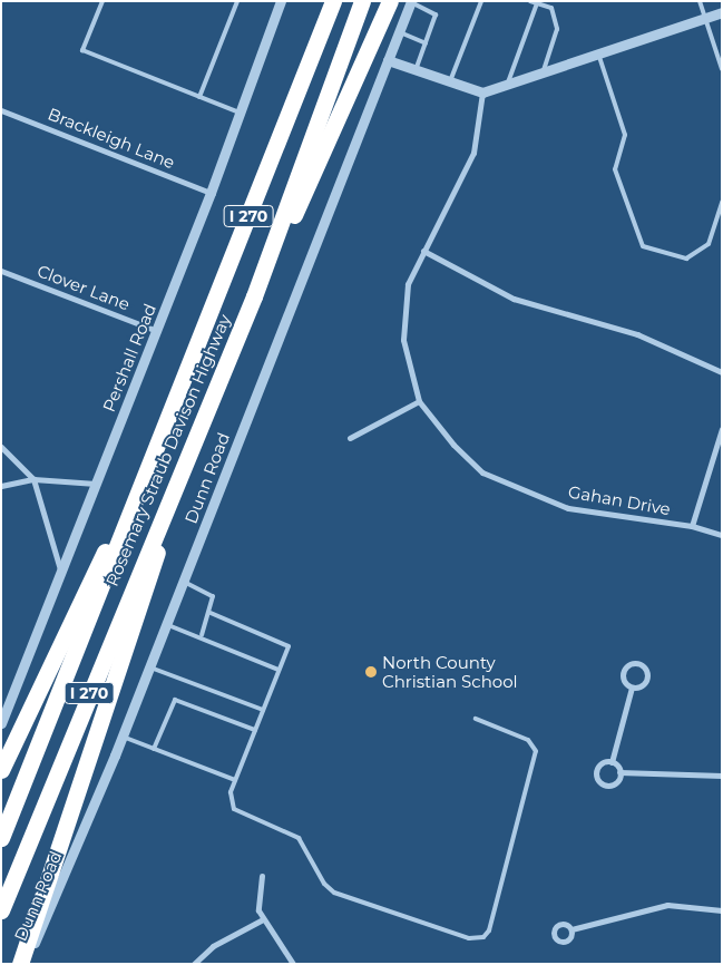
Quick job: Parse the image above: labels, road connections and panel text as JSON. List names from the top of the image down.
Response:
{
  "streets": {
    "highway": ["I 270", "Rosemary Straub Davison Highway"],
    "street": [
      "Brackleigh Lane",
      "Clover Lane",
      "Pershall Road",
      "Dunn Road",
      "Gahan Drive"
    ]
  },
  "crossings": [
    ["Brackleigh Lane", "Pershall Road"],
    ["Clover Lane", "Pershall Road"]
  ],
  "places": ["North County Christian School"]
}
